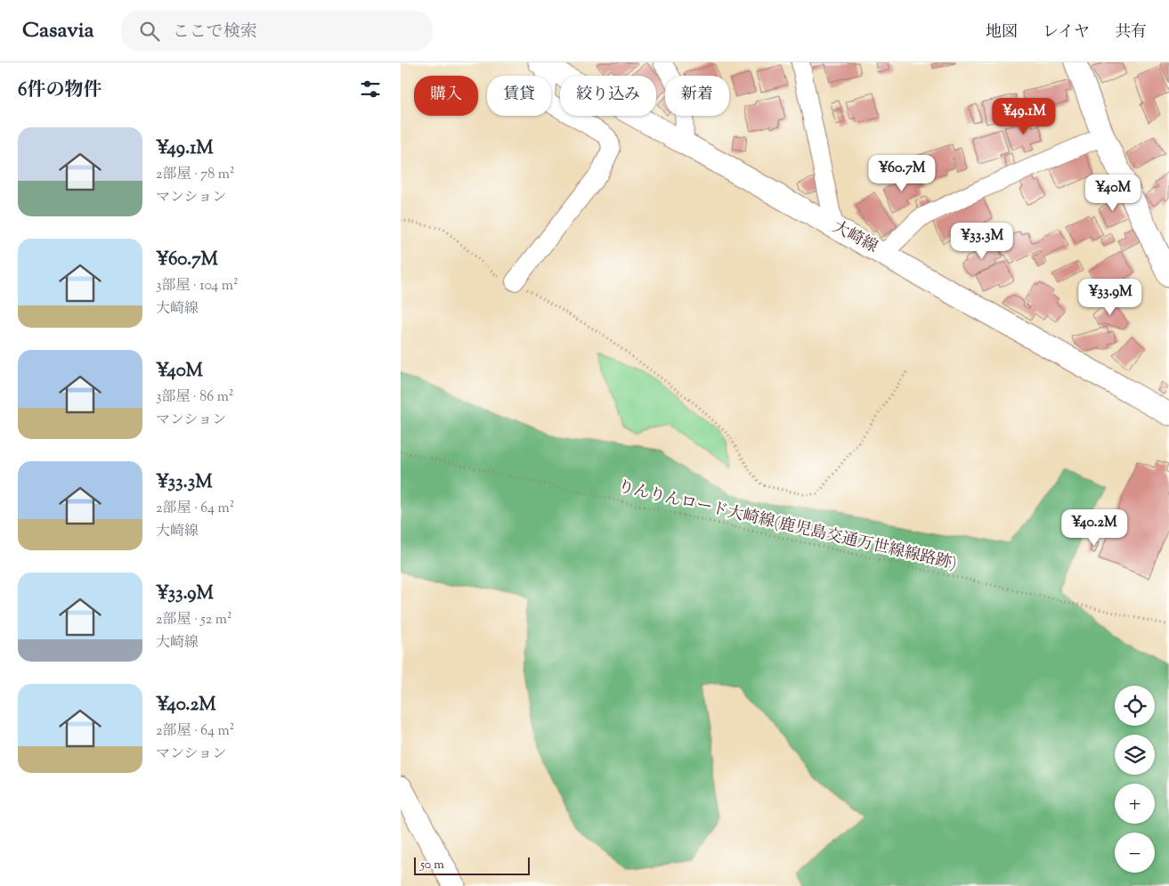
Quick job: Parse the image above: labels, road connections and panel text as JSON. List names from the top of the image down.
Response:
{
  "streets": {
    "street": ["大崎線"],
    "path": ["りんりんロード大崎線(鹿児島交通万世線線路跡)"]
  },
  "scale_bar": "50 m",
  "page": {
    "header": "Casavia",
    "search": "ここで検索",
    "nav": ["地図", "レイヤ", "共有"],
    "heading": "6件の物件",
    "chip": [
      "購入",
      "賃貸",
      "絞り込み",
      "新着"
    ],
    "price": [
      "¥49.1M",
      "¥60.7M",
      "¥40M",
      "¥33.3M",
      "¥33.9M",
      "¥40.2M"
    ],
    "list": [
      {
        "name": "¥49.1M",
        "note": "2部屋 · 78 m² · マンション"
      },
      {
        "name": "¥60.7M",
        "note": "3部屋 · 104 m² · 大崎線"
      },
      {
        "name": "¥40M",
        "note": "3部屋 · 86 m² · マンション"
      },
      {
        "name": "¥33.3M",
        "note": "2部屋 · 64 m² · 大崎線"
      },
      {
        "name": "¥33.9M",
        "note": "2部屋 · 52 m² · 大崎線"
      },
      {
        "name": "¥40.2M",
        "note": "2部屋 · 64 m² · マンション"
      }
    ],
    "map_buttons": ["+", "−"],
    "scale": "50 m"
  }
}
